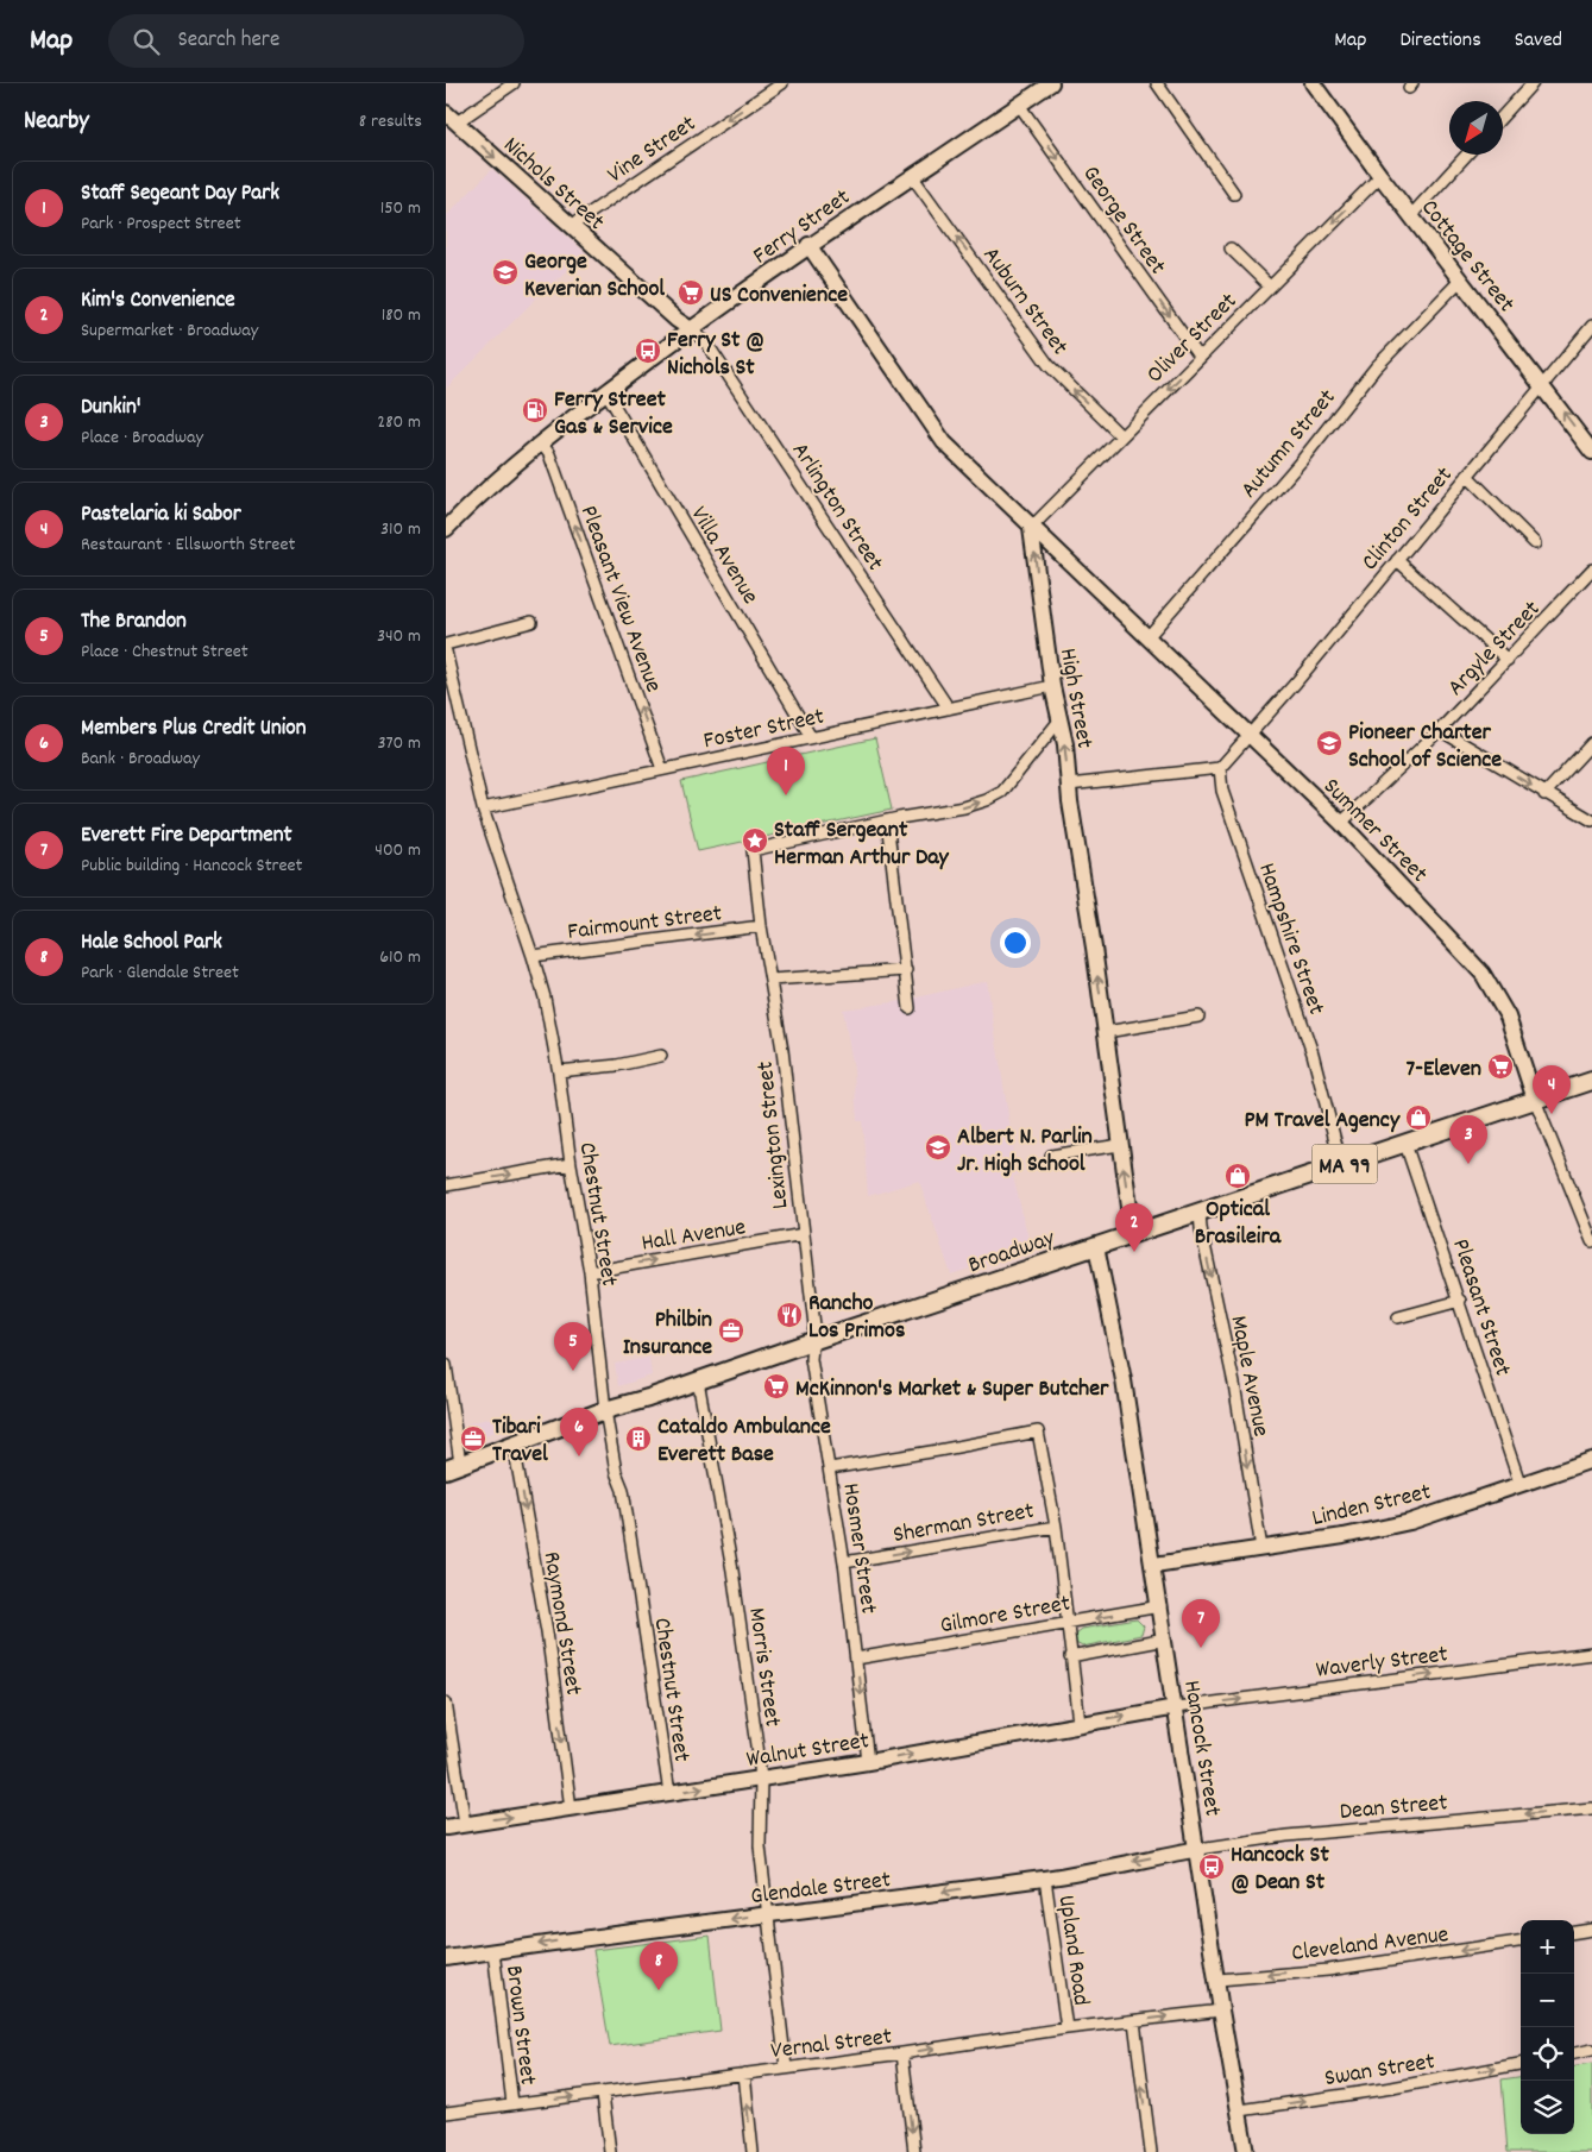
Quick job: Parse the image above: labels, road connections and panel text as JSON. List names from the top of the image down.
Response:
{
  "streets": {
    "main road": ["MA 99", "Broadway"],
    "street": [
      "Vine Street",
      "Nichols Street",
      "George Street",
      "Ferry Street",
      "Cottage Street",
      "Auburn Street",
      "Oliver Street",
      "Autumn Street",
      "Arlington Street",
      "Clinton Street",
      "Villa Avenue",
      "Pleasant View Avenue",
      "Argyle Street",
      "High Street",
      "Foster Street",
      "Summer Street",
      "Fairmount Street",
      "Hampshire Street",
      "Lexington Street",
      "Chestnut Street",
      "Hall Avenue",
      "Pleasant Street",
      "Maple Avenue",
      "Linden Street",
      "Sherman Street",
      "Hosmer Street",
      "Gilmore Street",
      "Raymond Street",
      "Waverly Street",
      "Morris Street",
      "Walnut Street",
      "Hancock Street",
      "Dean Street",
      "Glendale Street",
      "Cleveland Avenue",
      "Upland Road",
      "Brown Street",
      "Vernal Street",
      "Swan Street"
    ]
  },
  "crossings": [
    ["Vine Street", "Nichols Street"],
    ["Nichols Street", "Ferry Street"],
    ["Nichols Street", "Arlington Street"],
    ["George Street", "Ferry Street"],
    ["George Street", "Oliver Street"],
    ["Ferry Street", "Auburn Street"],
    ["Ferry Street", "Arlington Street"],
    ["Ferry Street", "Villa Avenue"],
    ["Ferry Street", "Pleasant View Avenue"],
    ["Cottage Street", "Oliver Street"],
    ["Cottage Street", "Autumn Street"],
    ["Cottage Street", "Clinton Street"],
    ["Auburn Street", "Oliver Street"],
    ["Oliver Street", "High Street"],
    ["Oliver Street", "Summer Street"],
    ["Autumn Street", "Summer Street"],
    ["Arlington Street", "Foster Street"],
    ["Clinton Street", "Summer Street"],
    ["Villa Avenue", "Foster Street"],
    ["Pleasant View Avenue", "Foster Street"],
    ["Argyle Street", "Summer Street"],
    ["High Street", "Foster Street"],
    ["High Street", "Summer Street"],
    ["High Street", "Broadway"],
    ["Foster Street", "Chestnut Street"],
    ["Summer Street", "Broadway"],
    ["Fairmount Street", "Lexington Street"],
    ["Fairmount Street", "Chestnut Street"],
    ["Hampshire Street", "Broadway"],
    ["Lexington Street", "Hall Avenue"],
    ["Lexington Street", "Broadway"],
    ["Lexington Street", "Hosmer Street"],
    ["Chestnut Street", "Hall Avenue"],
    ["Chestnut Street", "Broadway"],
    ["Chestnut Street", "Walnut Street"],
    ["Broadway", "Pleasant Street"],
    ["Broadway", "Maple Avenue"],
    ["Broadway", "Hosmer Street"],
    ["Broadway", "Raymond Street"],
    ["Broadway", "Morris Street"],
    ["Broadway", "Hancock Street"],
    ["Pleasant Street", "Linden Street"],
    ["Maple Avenue", "Linden Street"],
    ["Linden Street", "Hancock Street"],
    ["Sherman Street", "Hosmer Street"],
    ["Hosmer Street", "Gilmore Street"],
    ["Hosmer Street", "Walnut Street"],
    ["Gilmore Street", "Hancock Street"],
    ["Raymond Street", "Walnut Street"],
    ["Waverly Street", "Walnut Street"],
    ["Waverly Street", "Hancock Street"],
    ["Morris Street", "Walnut Street"],
    ["Morris Street", "Glendale Street"],
    ["Morris Street", "Vernal Street"],
    ["Walnut Street", "Hancock Street"],
    ["Hancock Street", "Dean Street"],
    ["Hancock Street", "Glendale Street"],
    ["Hancock Street", "Cleveland Avenue"],
    ["Hancock Street", "Vernal Street"],
    ["Hancock Street", "Swan Street"],
    ["Dean Street", "Glendale Street"],
    ["Glendale Street", "Upland Road"],
    ["Glendale Street", "Brown Street"],
    ["Upland Road", "Vernal Street"],
    ["Brown Street", "Vernal Street"]
  ],
  "one_way": [
    "Vine Street",
    "Nichols Street",
    "George Street",
    "Auburn Street",
    "Oliver Street",
    "Pleasant View Avenue",
    "High Street",
    "Fairmount Street",
    "Hall Avenue",
    "Maple Avenue",
    "Sherman Street",
    "Raymond Street",
    "Waverly Street",
    "Walnut Street",
    "Dean Street",
    "Glendale Street",
    "Cleveland Avenue",
    "Vernal Street",
    "Swan Street"
  ],
  "places": {
    "school or university": ["George Keverian School", "Pioneer Charter School of Science", "Albert N. Parlin Jr. High School"],
    "supermarket": ["US Convenience", "7-Eleven", "McKinnon's Market & Super Butcher"],
    "bus stop": ["Ferry St @ Nichols St", "Hancock St @ Dean St"],
    "fuel station": ["Ferry Street Gas & Service"],
    "place": ["Staff Sergeant Herman Arthur Day"],
    "shop": ["PM Travel Agency", "Optical Brasileira"],
    "restaurant": ["Rancho Los Primos"],
    "office": ["Philbin Insurance", "Tibari Travel"],
    "building": ["Cataldo Ambulance Everett Base"]
  },
  "north": "bottom left",
  "page": {
    "header": "Map",
    "search": "Search here",
    "nav": ["Map", "Directions", "Saved"],
    "heading": ["Nearby", "8 results"],
    "list": [
      {
        "mark": "1",
        "name": "Staff Segeant Day Park",
        "note": "Park · Prospect Street",
        "value": "150 m"
      },
      {
        "mark": "2",
        "name": "Kim's Convenience",
        "note": "Supermarket · Broadway",
        "value": "180 m"
      },
      {
        "mark": "3",
        "name": "Dunkin'",
        "note": "Place · Broadway",
        "value": "280 m"
      },
      {
        "mark": "4",
        "name": "Pastelaria ki Sabor",
        "note": "Restaurant · Ellsworth Street",
        "value": "310 m"
      },
      {
        "mark": "5",
        "name": "The Brandon",
        "note": "Place · Chestnut Street",
        "value": "340 m"
      },
      {
        "mark": "6",
        "name": "Members Plus Credit Union",
        "note": "Bank · Broadway",
        "value": "370 m"
      },
      {
        "mark": "7",
        "name": "Everett Fire Department",
        "note": "Public building · Hancock Street",
        "value": "400 m"
      },
      {
        "mark": "8",
        "name": "Hale School Park",
        "note": "Park · Glendale Street",
        "value": "610 m"
      }
    ],
    "pins": [
      "1",
      "4",
      "3",
      "2",
      "5",
      "6",
      "7",
      "8"
    ],
    "map_buttons": ["+", "−"]
  }
}
